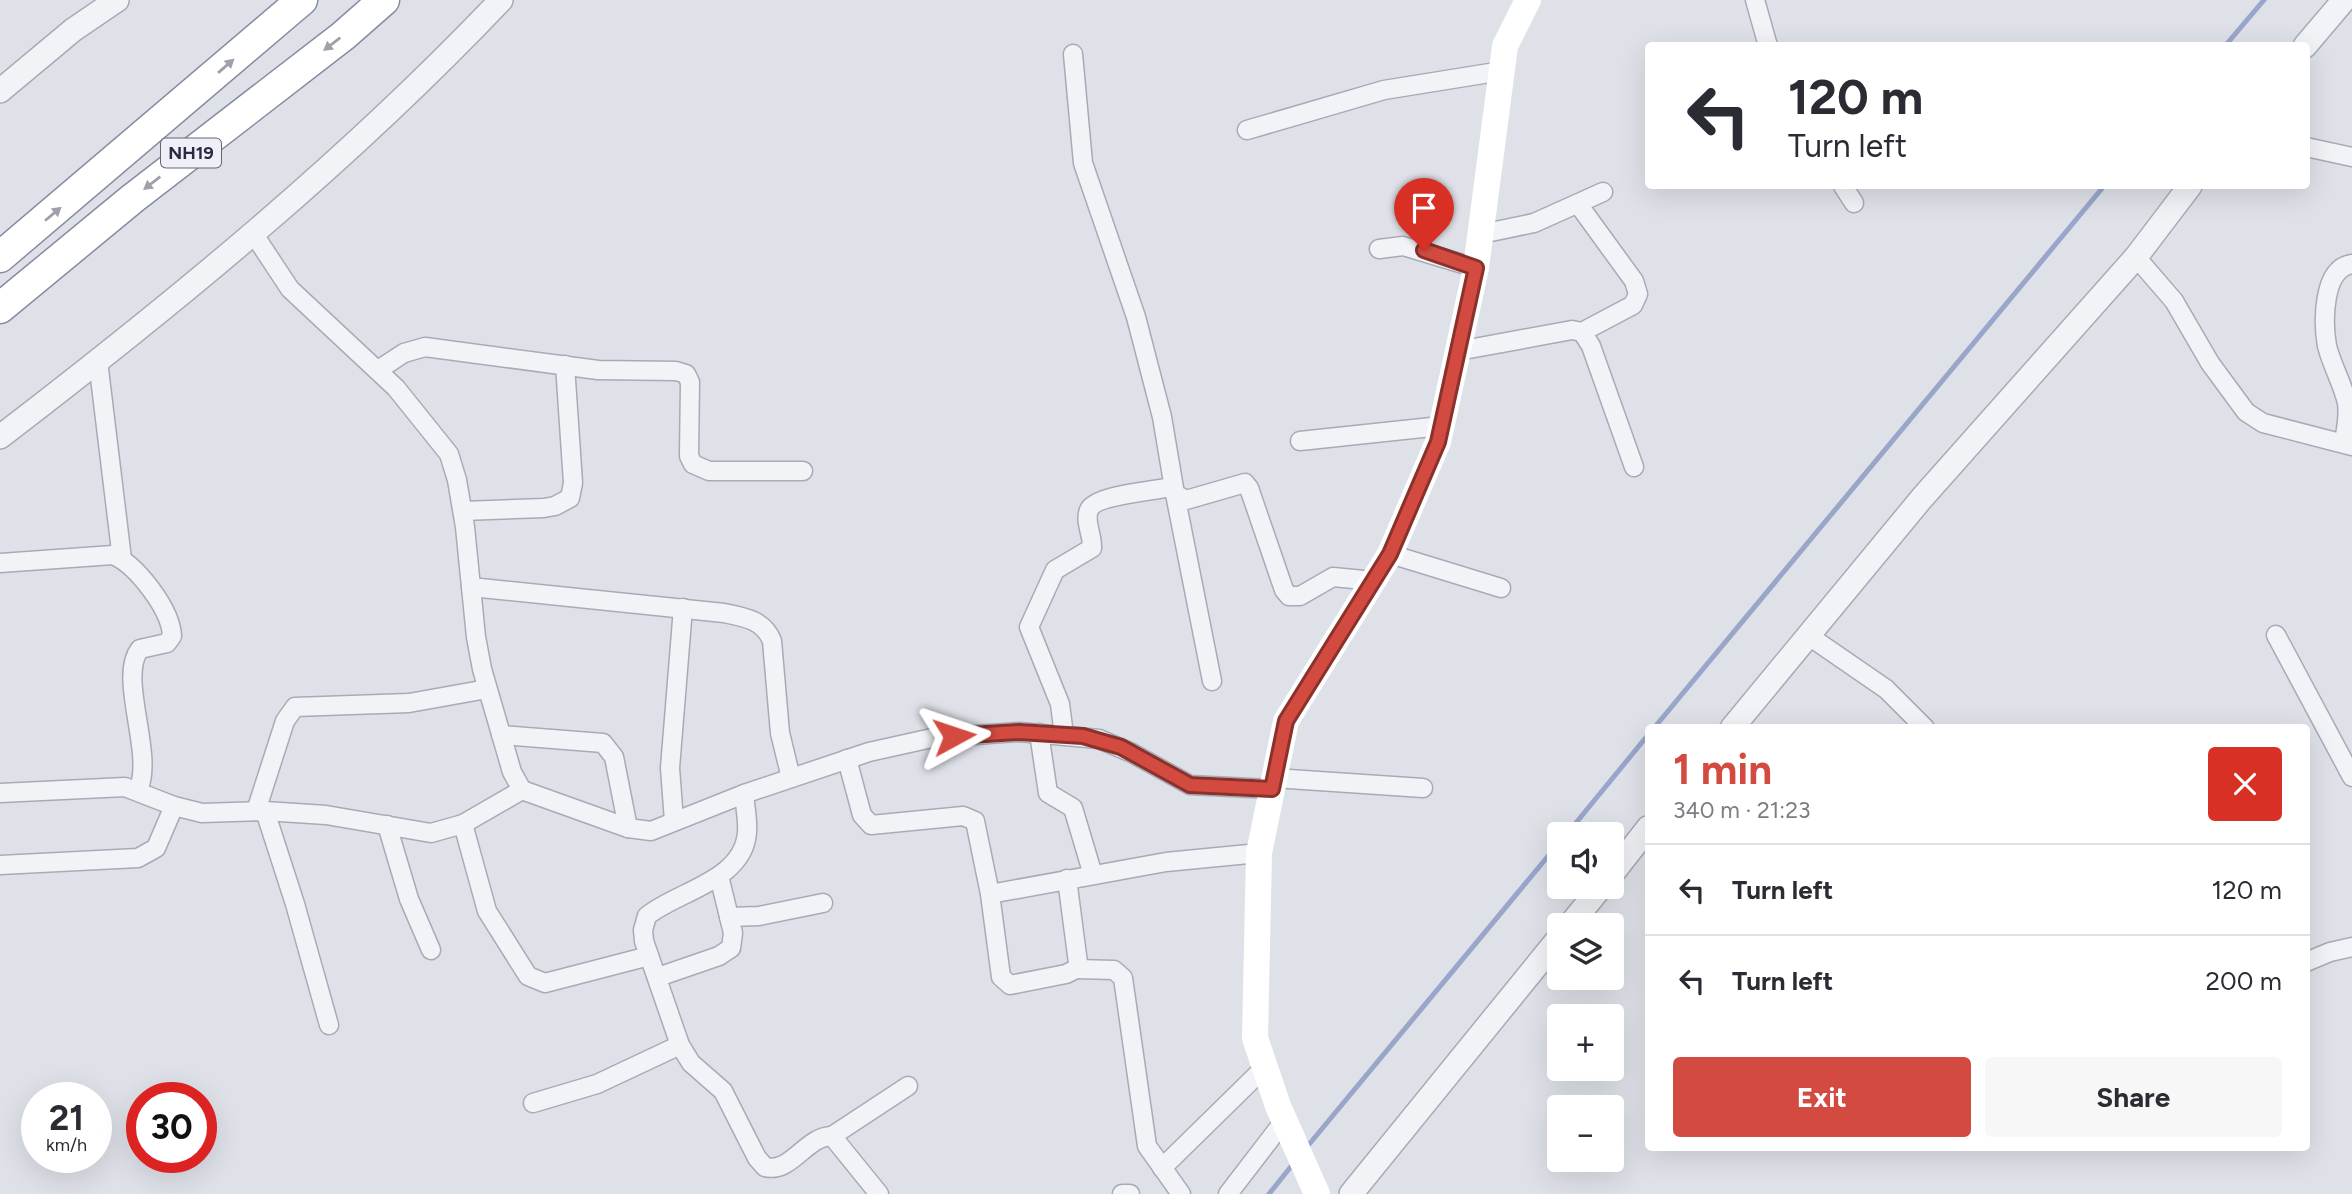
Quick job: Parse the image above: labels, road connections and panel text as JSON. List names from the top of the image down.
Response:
{
  "streets": {
    "highway": ["NH19"]
  },
  "page": {
    "turn": ["120 m", "Turn left"],
    "heading": ["1 min", "340 m · 21:23"],
    "map_buttons": ["+", "−"],
    "list": [
      {
        "name": "Turn left",
        "value": "120 m"
      },
      {
        "name": "Turn left",
        "value": "200 m"
      }
    ],
    "buttons": ["Exit", "Share"],
    "speed": "21 km/h",
    "limit": "30"
  }
}
